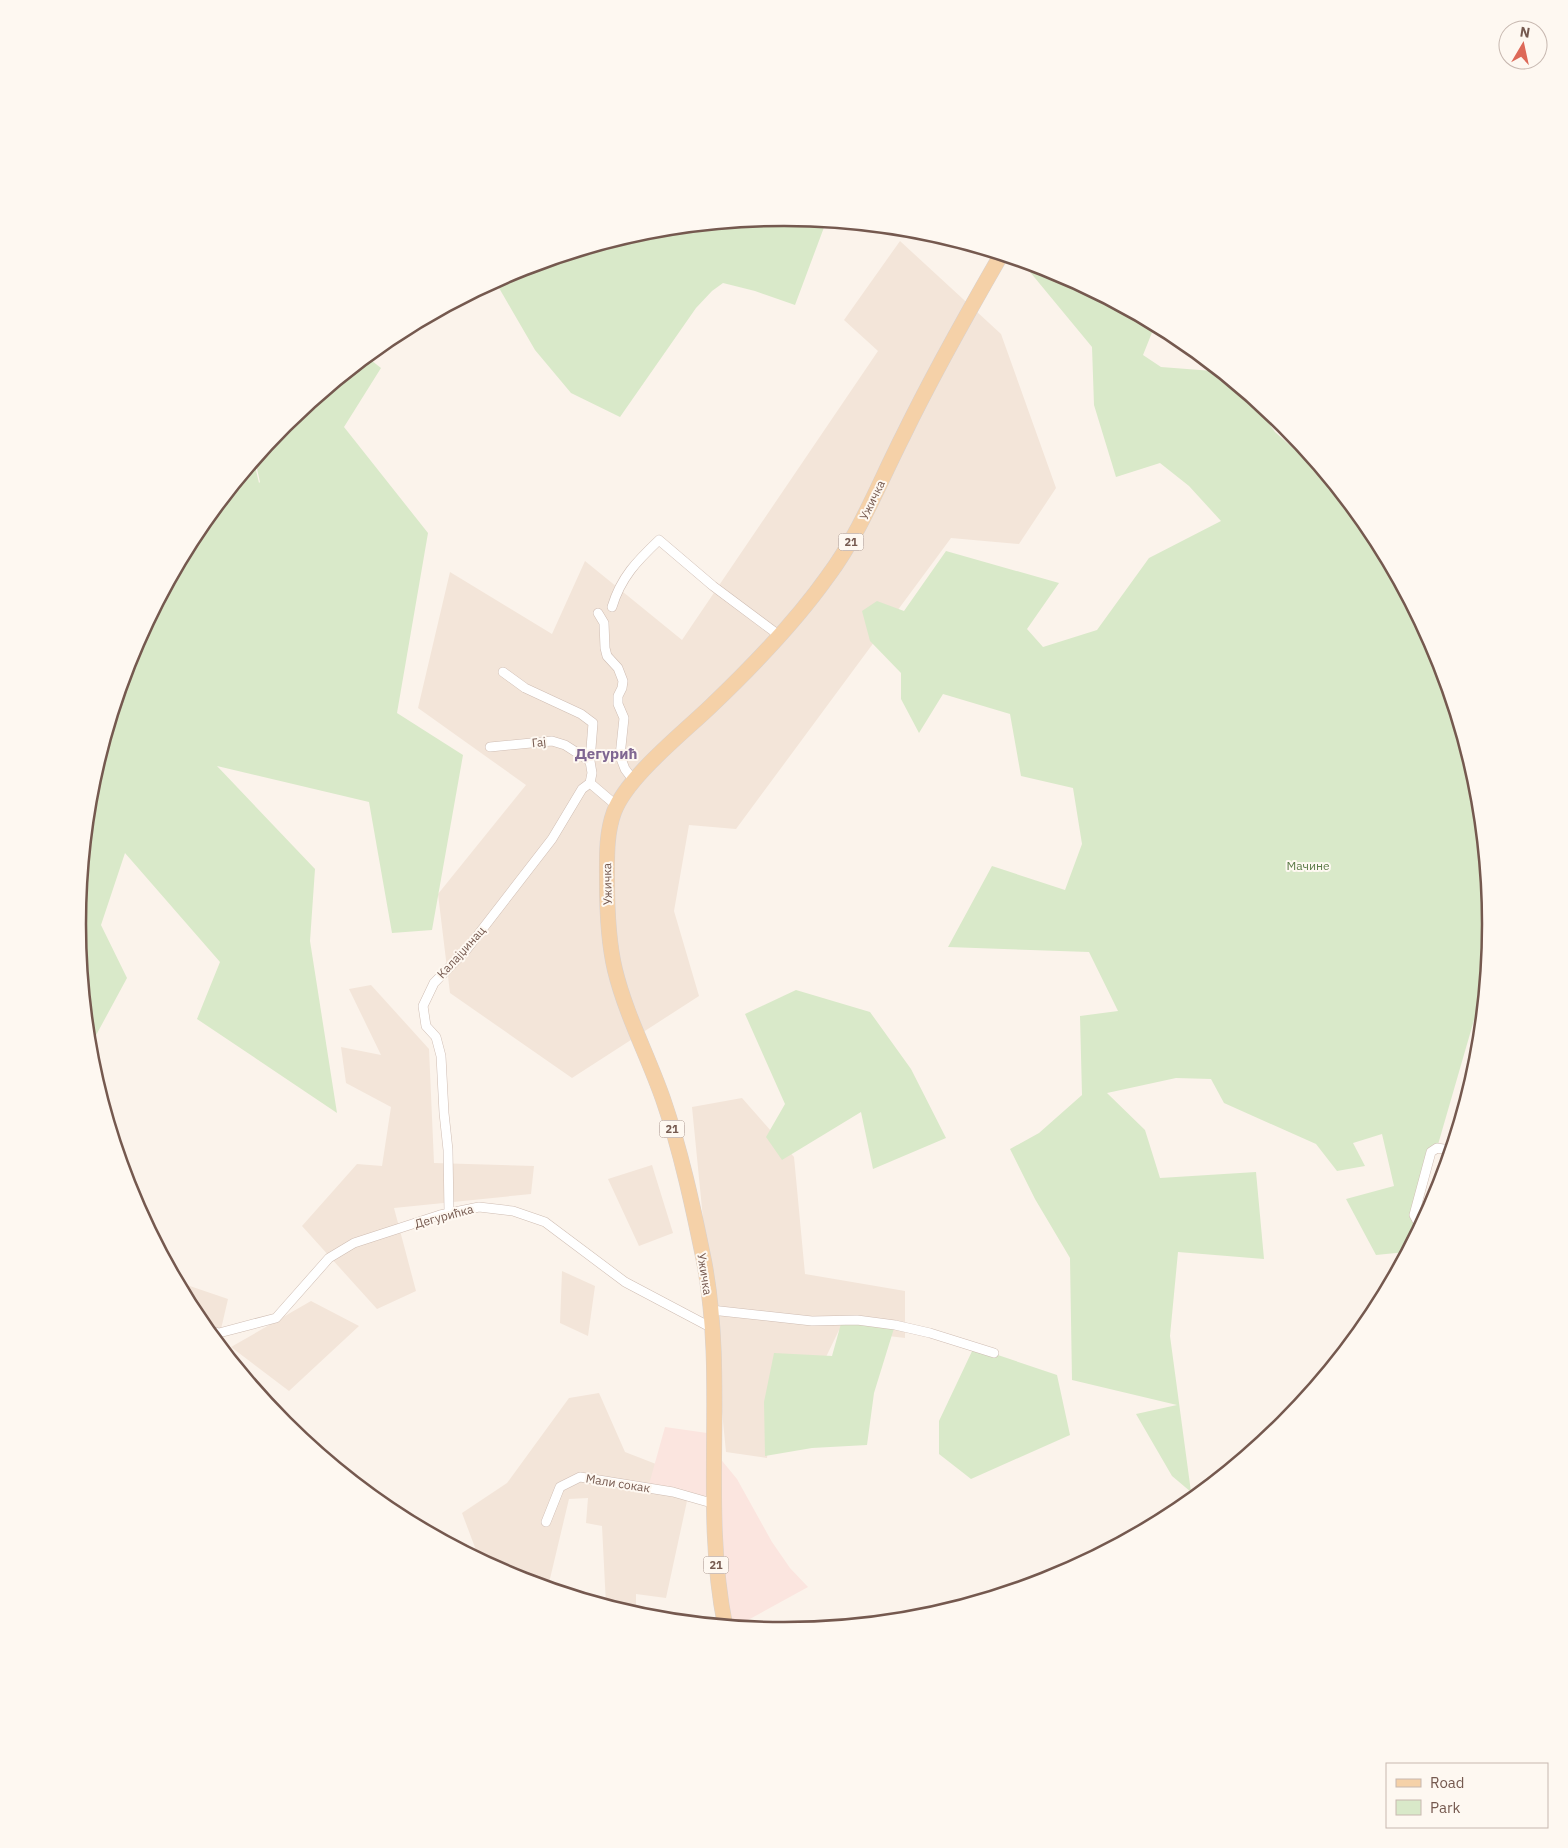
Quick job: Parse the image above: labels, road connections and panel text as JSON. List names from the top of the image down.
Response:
{
  "streets": {
    "main road": ["Ужичка", "21"],
    "street": [
      "Гај",
      "Калајџинац",
      "Дегурићка",
      "Мали сокак"
    ]
  },
  "crossings": [
    ["Ужичка", "Дегурићка"],
    ["Ужичка", "Мали сокак"],
    ["Калајџинац", "Дегурићка"]
  ],
  "districts": ["Дегурић"],
  "parks": ["Мачине"],
  "legend": ["Road", "Park"],
  "north": "top"
}
